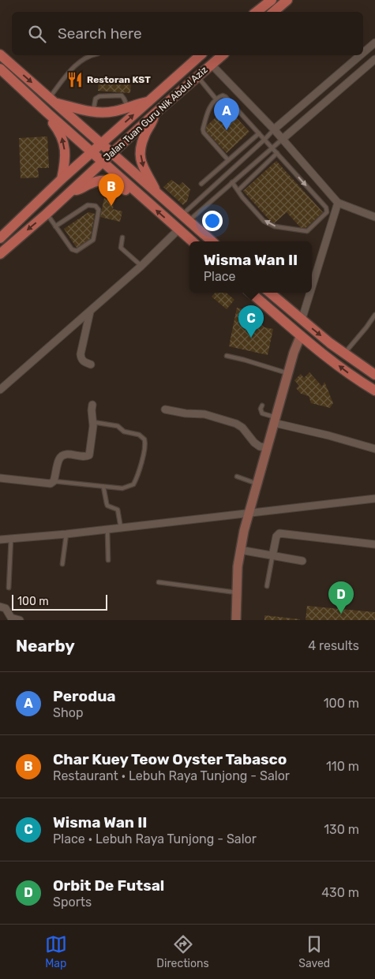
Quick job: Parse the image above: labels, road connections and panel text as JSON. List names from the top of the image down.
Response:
{
  "streets": {
    "main road": ["Jalan Tuan Guru Nik Abdul Aziz"]
  },
  "places": {
    "restaurant": ["Restoran KST"]
  },
  "scale_bar": "100 m",
  "page": {
    "search": "Search here",
    "pins": [
      "A",
      "B",
      "C",
      "D"
    ],
    "popup": ["Wisma Wan II", "Place"],
    "scale": "100 m",
    "heading": ["Nearby", "4 results"],
    "list": [
      {
        "mark": "A",
        "name": "Perodua",
        "note": "Shop",
        "value": "100 m"
      },
      {
        "mark": "B",
        "name": "Char Kuey Teow Oyster Tabasco",
        "note": "Restaurant · Lebuh Raya Tunjong - Salor",
        "value": "110 m"
      },
      {
        "mark": "C",
        "name": "Wisma Wan II",
        "note": "Place · Lebuh Raya Tunjong - Salor",
        "value": "130 m"
      },
      {
        "mark": "D",
        "name": "Orbit De Futsal",
        "note": "Sports",
        "value": "430 m"
      }
    ],
    "nav": ["Map", "Directions", "Saved"]
  }
}
